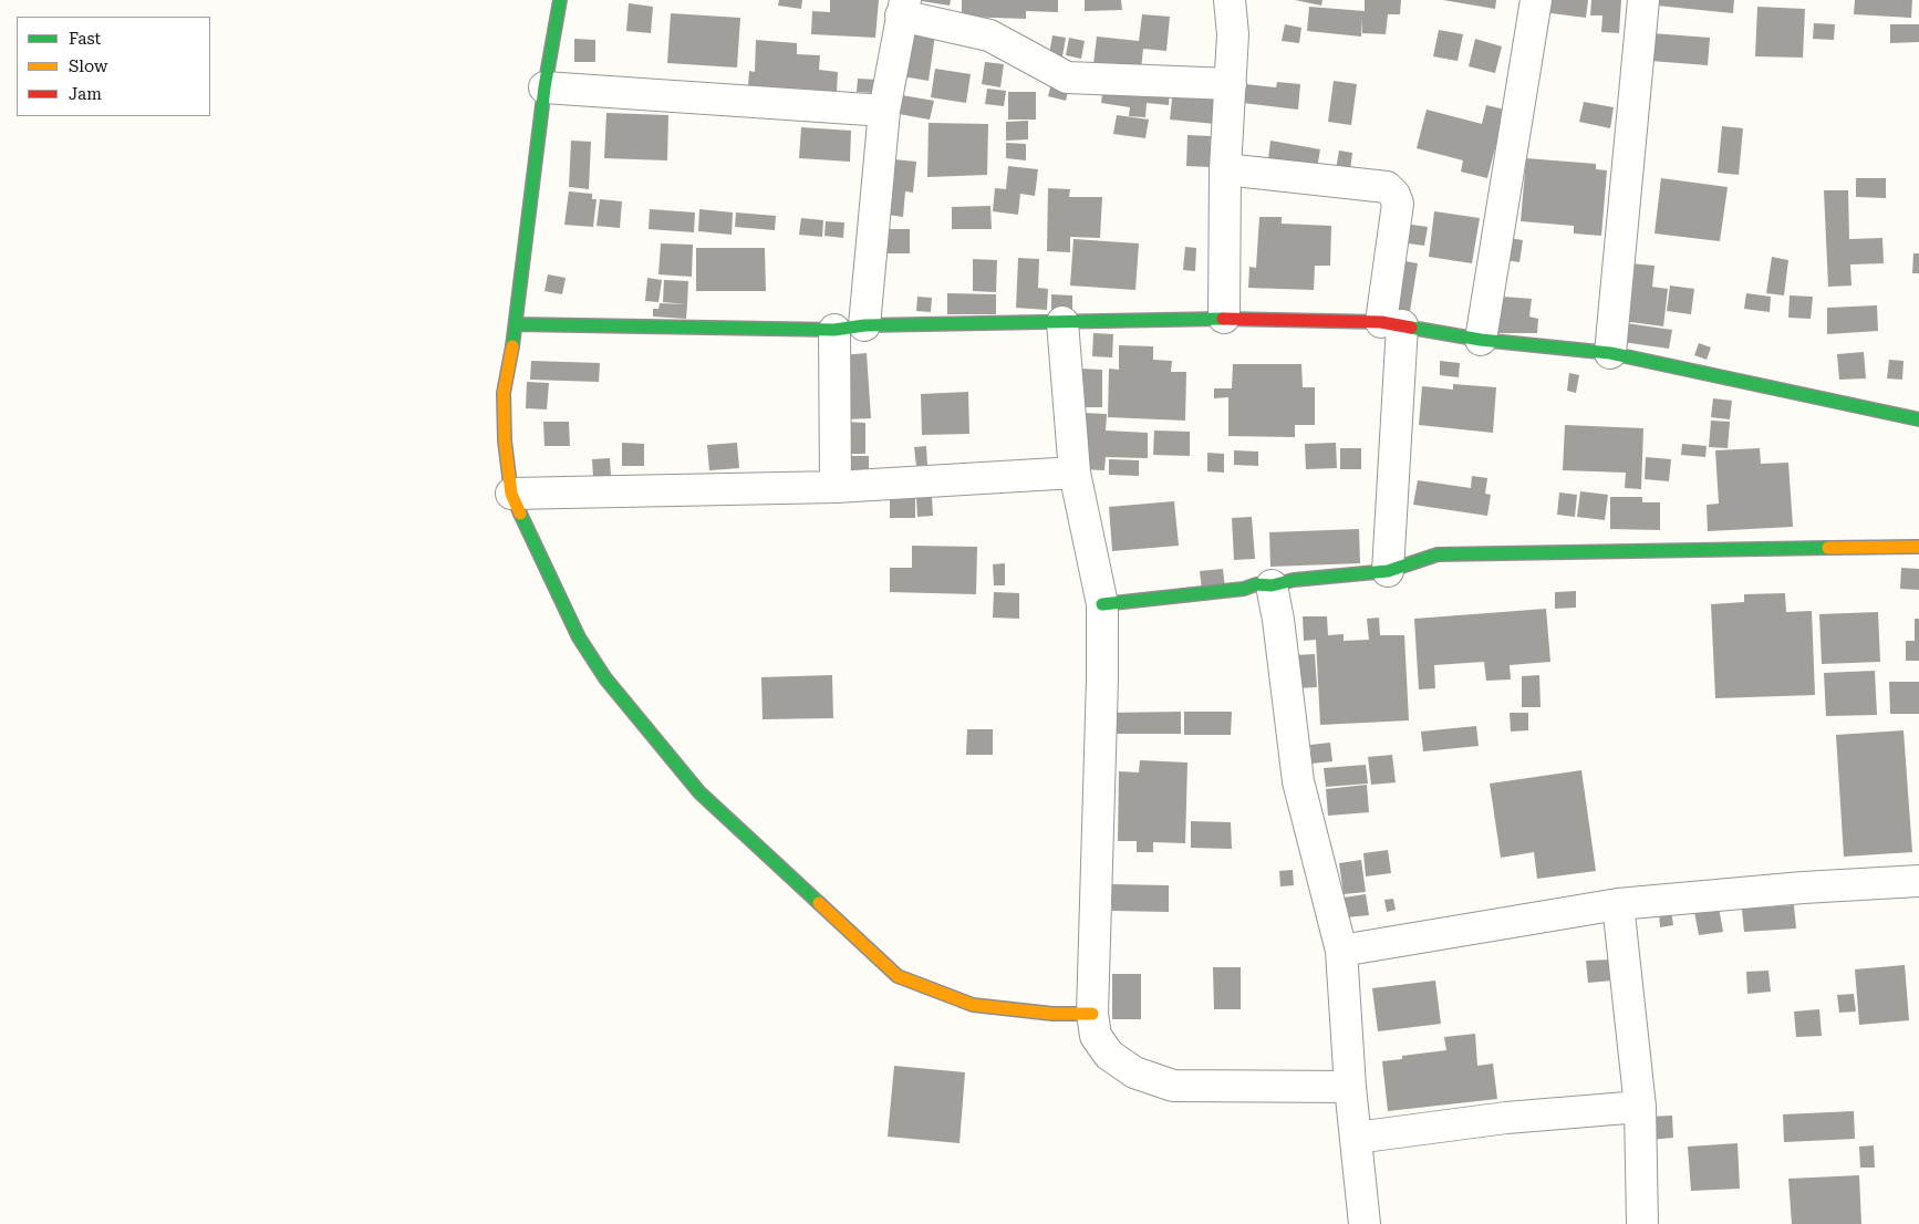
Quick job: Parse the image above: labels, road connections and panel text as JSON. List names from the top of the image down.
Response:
{
  "legend": ["Fast", "Slow", "Jam"]
}
